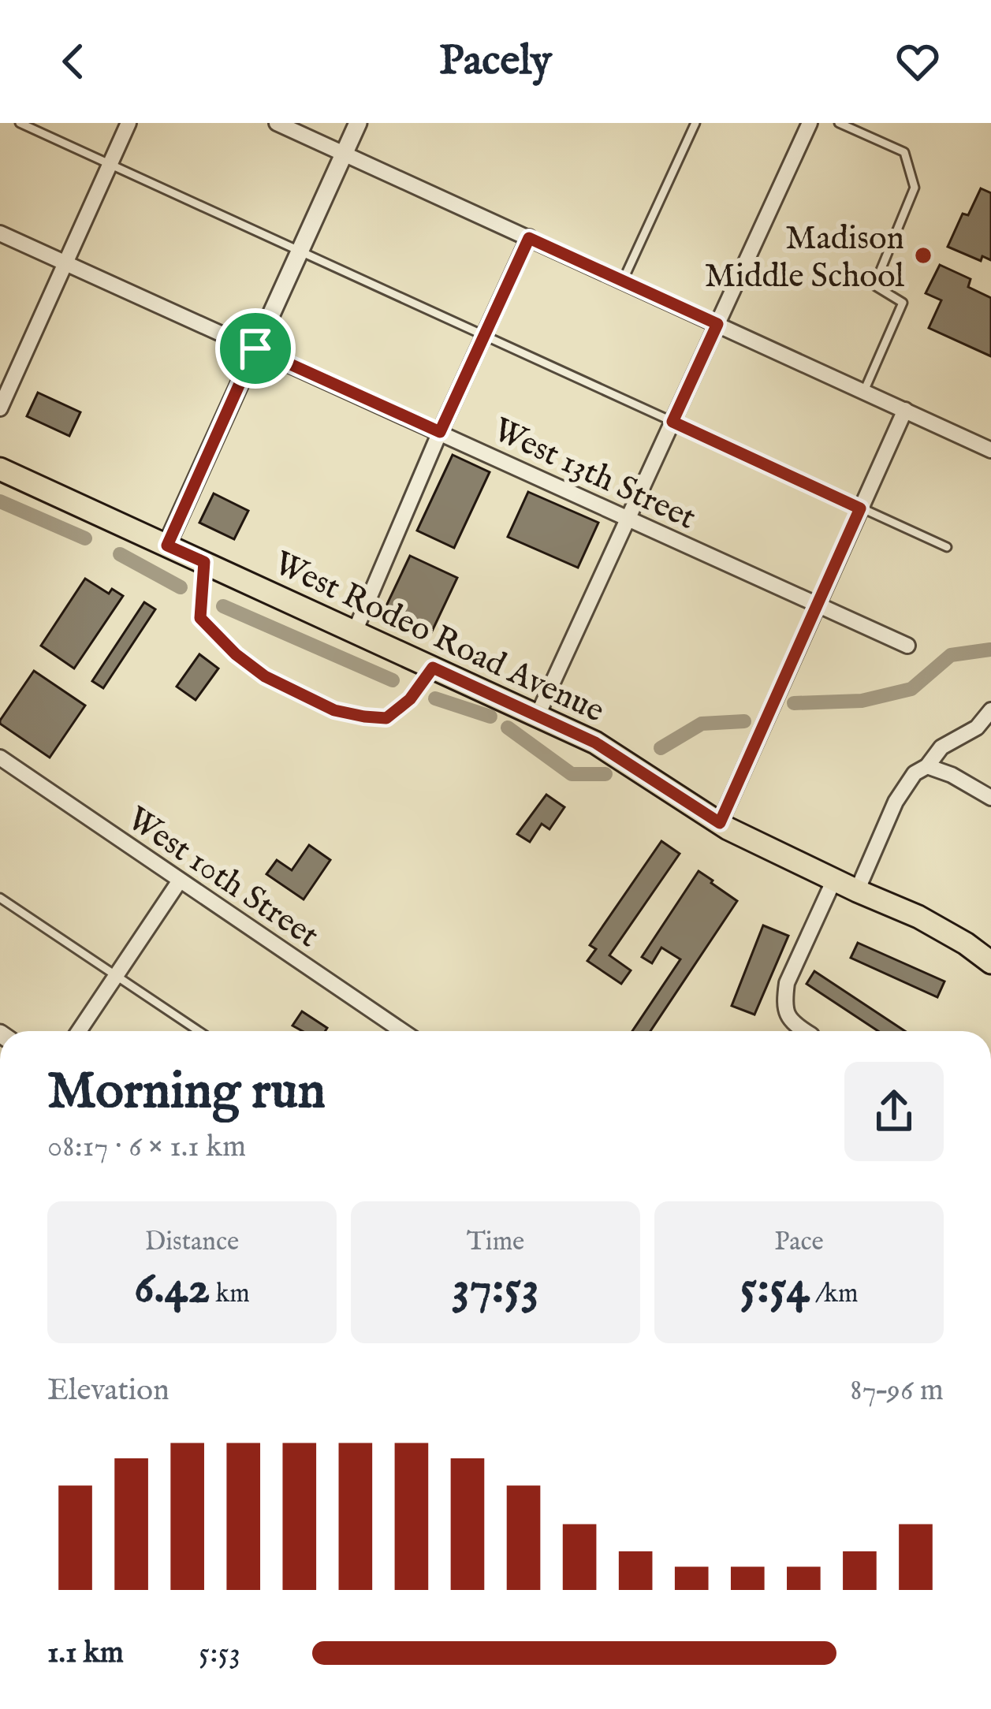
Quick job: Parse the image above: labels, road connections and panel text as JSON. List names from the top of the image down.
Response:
{
  "streets": {
    "main road": ["West Rodeo Road Avenue"],
    "street": ["West 13th Street", "West 10th Street"]
  },
  "places": ["Madison Middle School"],
  "page": {
    "header": "Pacely",
    "heading": ["Morning run", "08:17 · 6 × 1.1 km"],
    "stats": [
      ["Distance", "6.42 km"],
      ["Time", "37:53"],
      ["Pace", "5:54 /km"]
    ],
    "chart": ["Elevation", "87–96 m"],
    "list": [
      {
        "name": "1.1 km",
        "note": "5:53"
      }
    ]
  }
}
